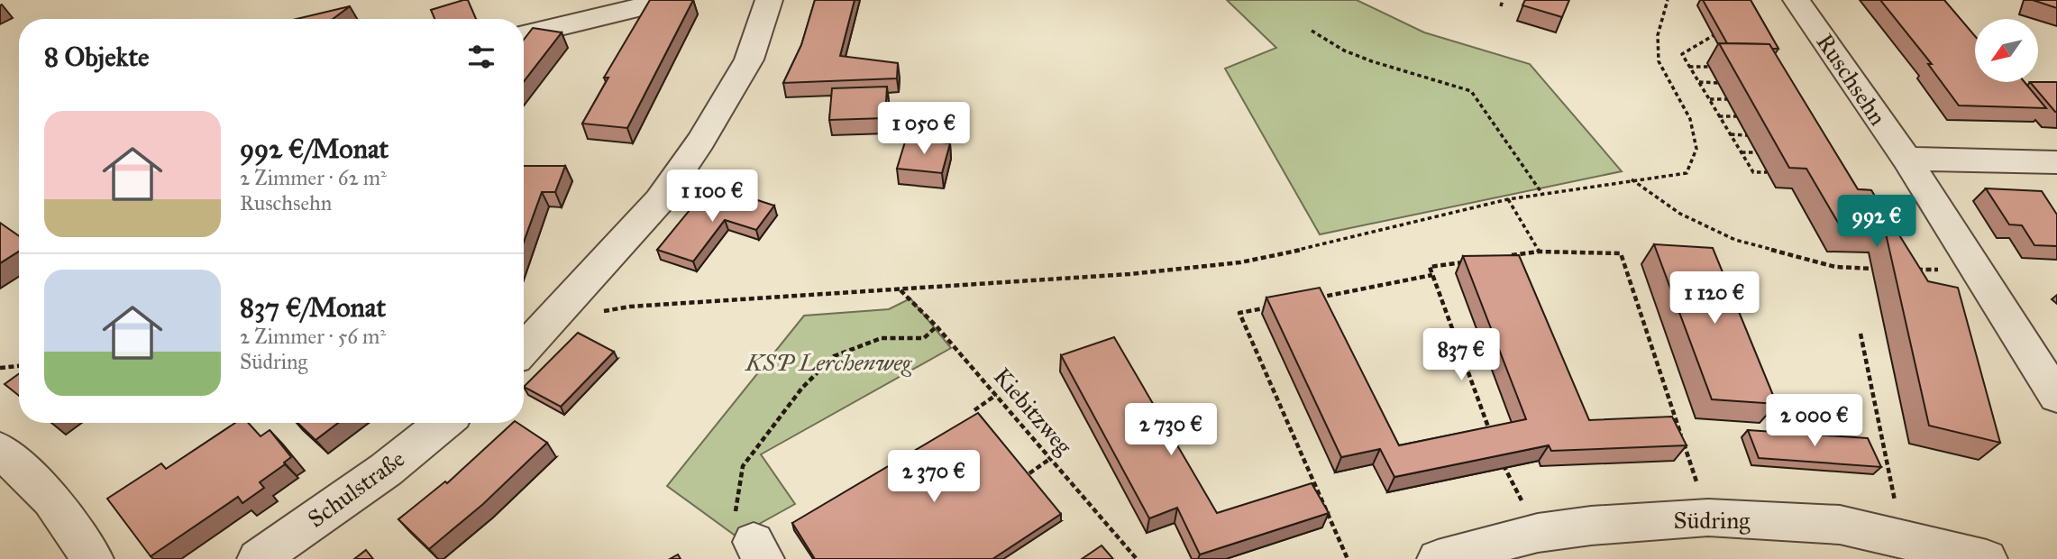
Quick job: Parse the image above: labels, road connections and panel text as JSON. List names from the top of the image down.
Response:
{
  "streets": {
    "street": ["Ruschsehn", "Schulstraße", "Südring"],
    "path": ["Kiebitzweg"]
  },
  "parks": ["KSP Lerchenweg"],
  "north": "bottom left",
  "page": {
    "heading": "8 Objekte",
    "list": [
      {
        "name": "992 €/Monat",
        "note": "2 Zimmer · 62 m² · Ruschsehn"
      },
      {
        "name": "837 €/Monat",
        "note": "2 Zimmer · 56 m² · Südring"
      }
    ],
    "price": [
      "1 050 €",
      "1 100 €",
      "992 €",
      "1 120 €",
      "837 €",
      "2 000 €",
      "2 730 €",
      "2 370 €"
    ]
  }
}
